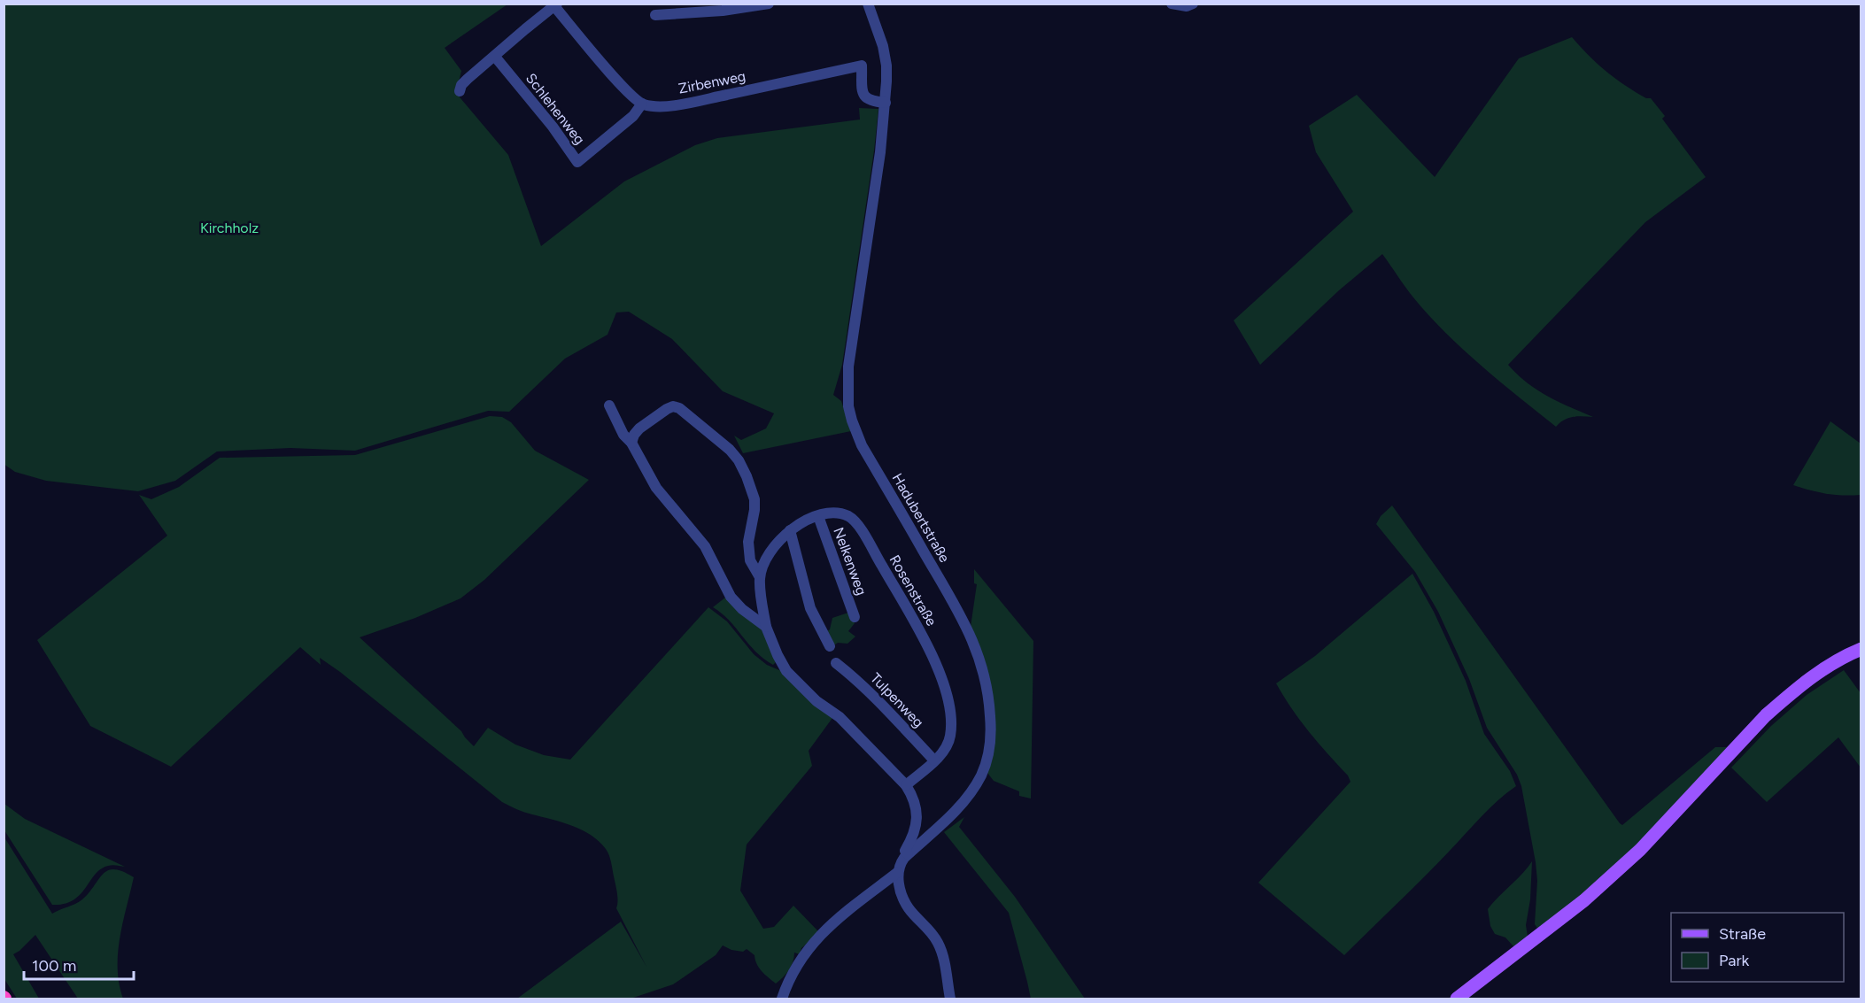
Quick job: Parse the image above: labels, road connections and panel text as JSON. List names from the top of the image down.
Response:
{
  "streets": {
    "street": [
      "Zirbenweg",
      "Schlehenweg",
      "Hadubertstraße",
      "Nelkenweg",
      "Rosenstraße",
      "Tulpenweg"
    ]
  },
  "crossings": [
    ["Zirbenweg", "Schlehenweg"],
    ["Zirbenweg", "Hadubertstraße"],
    ["Hadubertstraße", "Rosenstraße"],
    ["Nelkenweg", "Rosenstraße"],
    ["Rosenstraße", "Tulpenweg"]
  ],
  "parks": ["Kirchholz"],
  "legend": ["Straße", "Park"],
  "scale_bar": "100 m"
}
